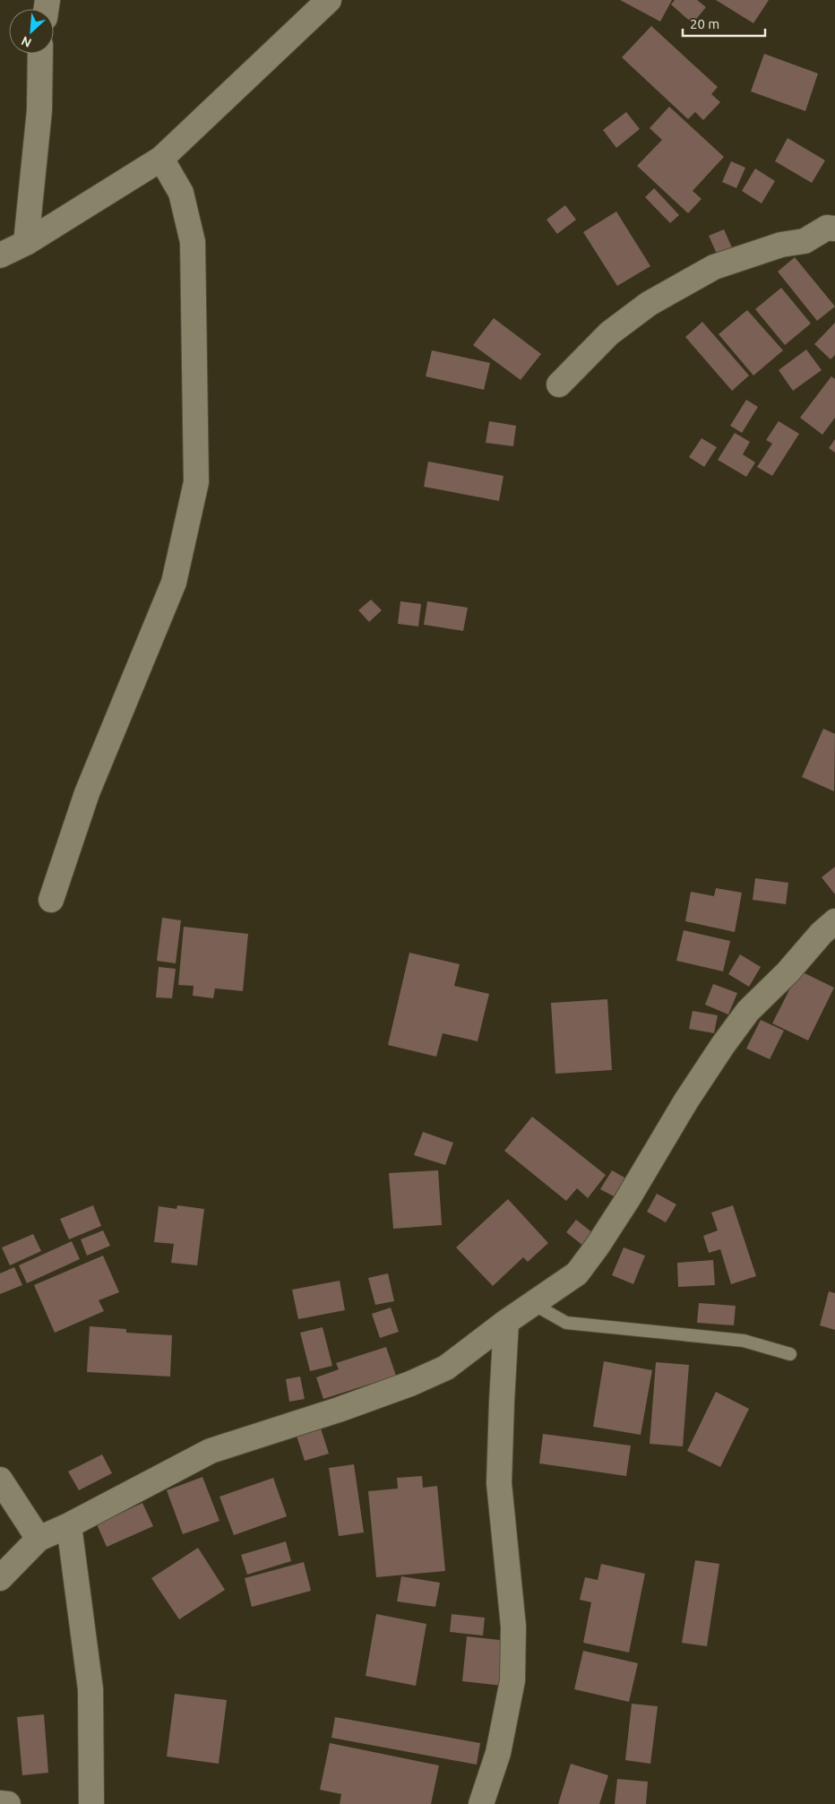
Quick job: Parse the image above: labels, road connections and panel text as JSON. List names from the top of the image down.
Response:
{
  "scale_bar": "20 m",
  "north": "bottom left"
}
